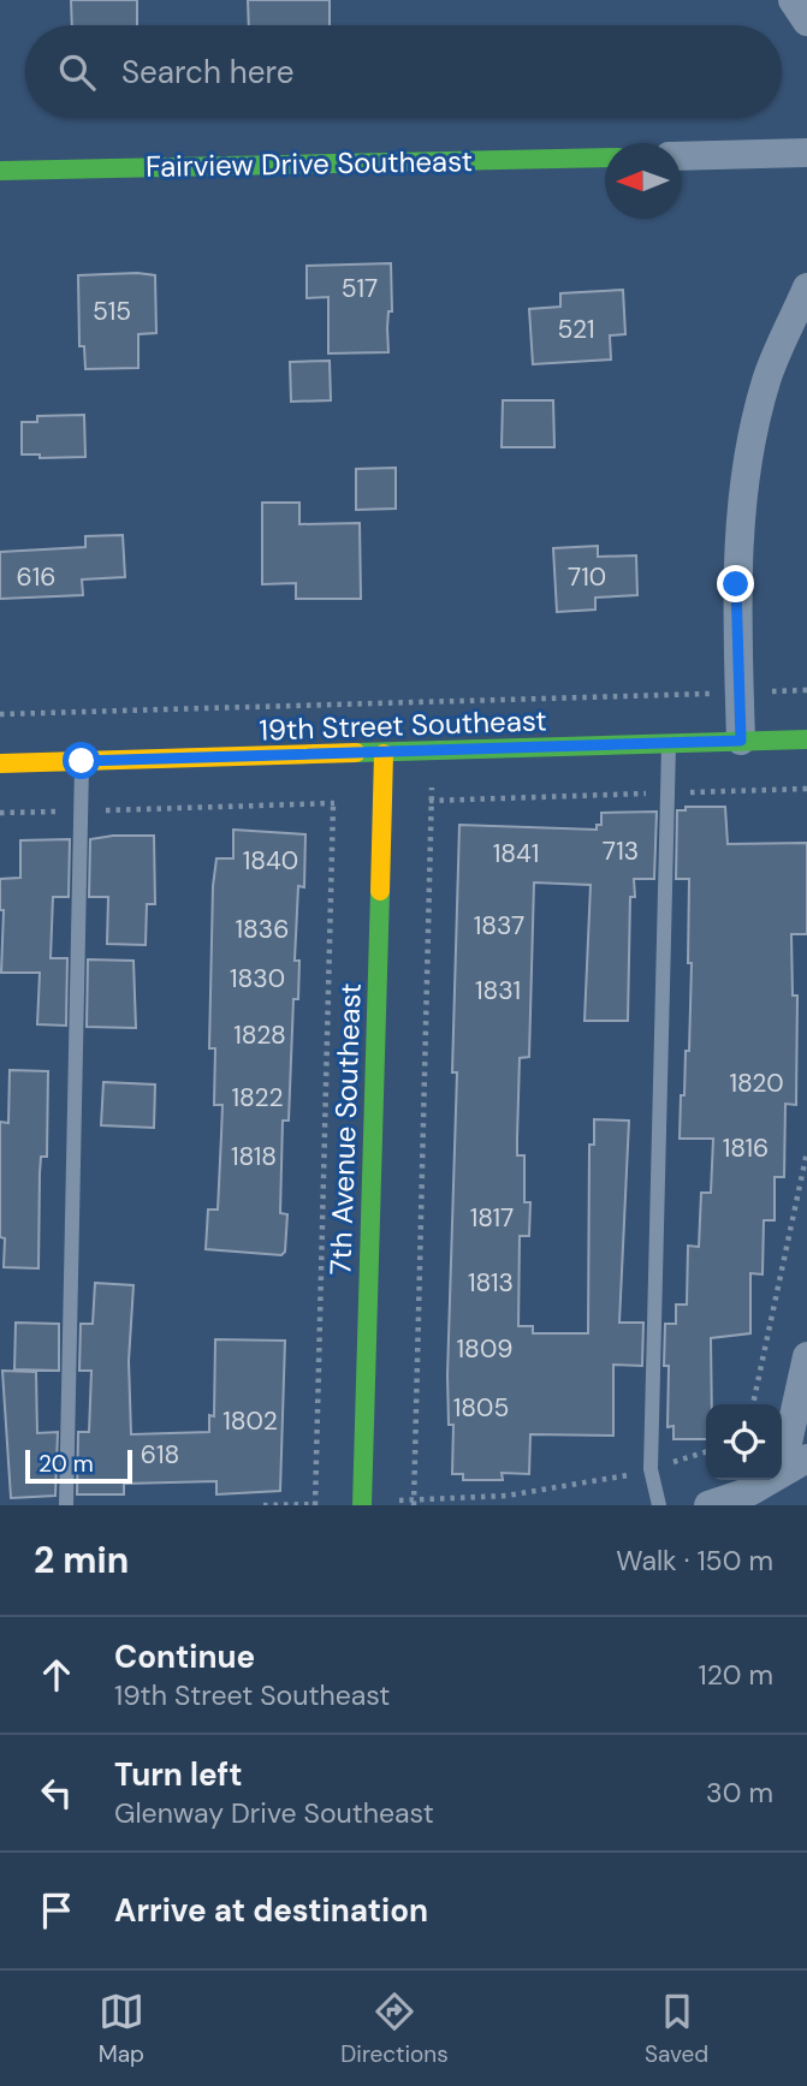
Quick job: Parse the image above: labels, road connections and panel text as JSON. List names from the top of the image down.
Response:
{
  "streets": {
    "street": ["Fairview Drive Southeast", "19th Street Southeast", "7th Avenue Southeast"]
  },
  "crossings": [
    ["19th Street Southeast", "7th Avenue Southeast"]
  ],
  "house_numbers": [
    "517",
    "515",
    "521",
    "616",
    "710",
    "713",
    "1841",
    "1840",
    "1837",
    "1836",
    "1830",
    "1831",
    "1828",
    "1820",
    "1822",
    "1816",
    "1818",
    "1817",
    "1813",
    "1809",
    "1805",
    "1802",
    "618"
  ],
  "scale_bar": "20 m",
  "north": "left",
  "page": {
    "search": "Search here",
    "scale": "20 m",
    "heading": ["2 min", "Walk · 150 m"],
    "list": [
      ["Continue", "19th Street Southeast", "120 m"],
      ["Turn left", "Glenway Drive Southeast", "30 m"],
      "Arrive at destination"
    ],
    "nav": ["Map", "Directions", "Saved"]
  }
}
